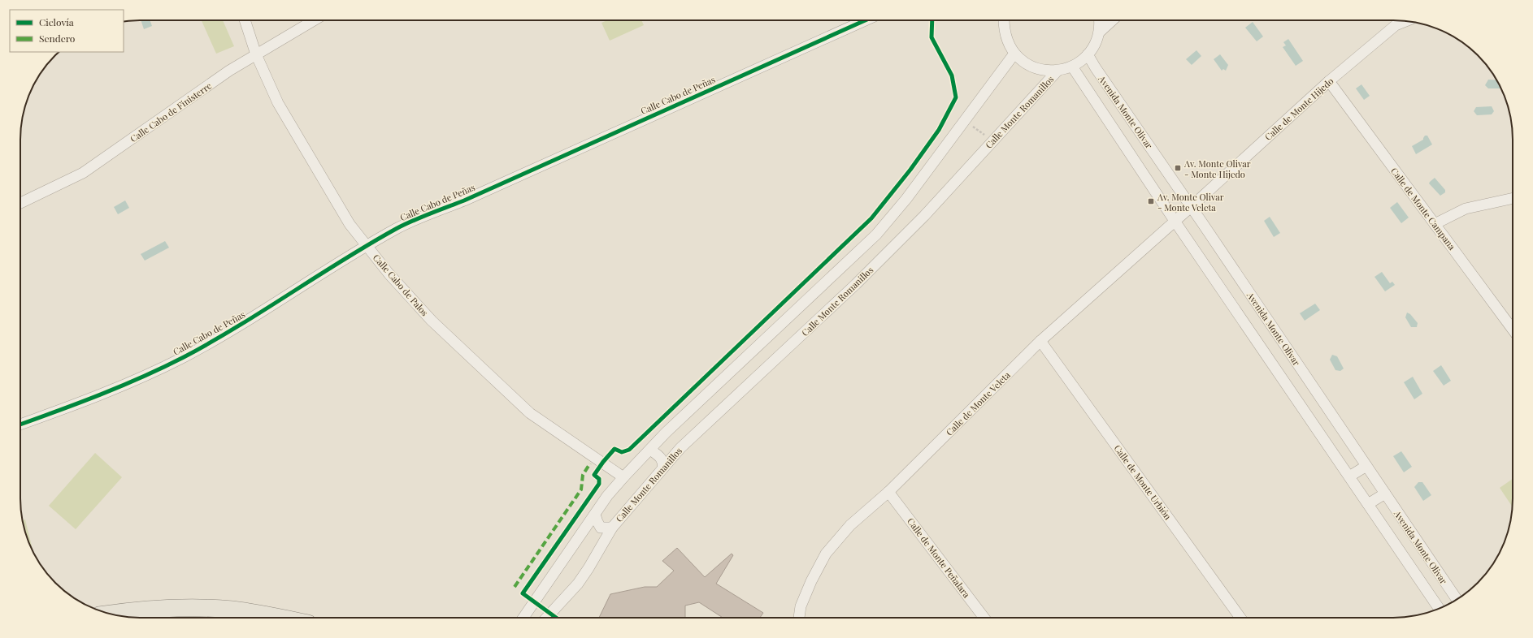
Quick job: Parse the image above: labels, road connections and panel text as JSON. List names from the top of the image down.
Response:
{
  "streets": {
    "street": [
      "Calle Cabo de Peñas",
      "Calle de Monte Hijedo",
      "Calle Cabo de Finisterre",
      "Calle Monte Romanillos",
      "Avenida Monte Olivar",
      "Calle de Monte Campana",
      "Calle Cabo de Palos",
      "Calle de Monte Veleta",
      "Calle de Monte Urbión",
      "Calle de Monte Peñalara"
    ]
  },
  "crossings": [
    ["Calle Cabo de Peñas", "Calle Cabo de Palos"],
    ["Calle de Monte Hijedo", "Avenida Monte Olivar"],
    ["Calle de Monte Hijedo", "Calle de Monte Campana"],
    ["Calle de Monte Hijedo", "Calle de Monte Veleta"],
    ["Calle Cabo de Finisterre", "Calle Cabo de Palos"],
    ["Avenida Monte Olivar", "Calle de Monte Veleta"],
    ["Calle de Monte Veleta", "Calle de Monte Urbión"],
    ["Calle de Monte Veleta", "Calle de Monte Peñalara"]
  ],
  "places": {
    "transit": ["Av. Monte Olivar - Monte Hijedo", "Av. Monte Olivar - Monte Veleta"]
  },
  "legend": ["Ciclovía", "Sendero"]
}
